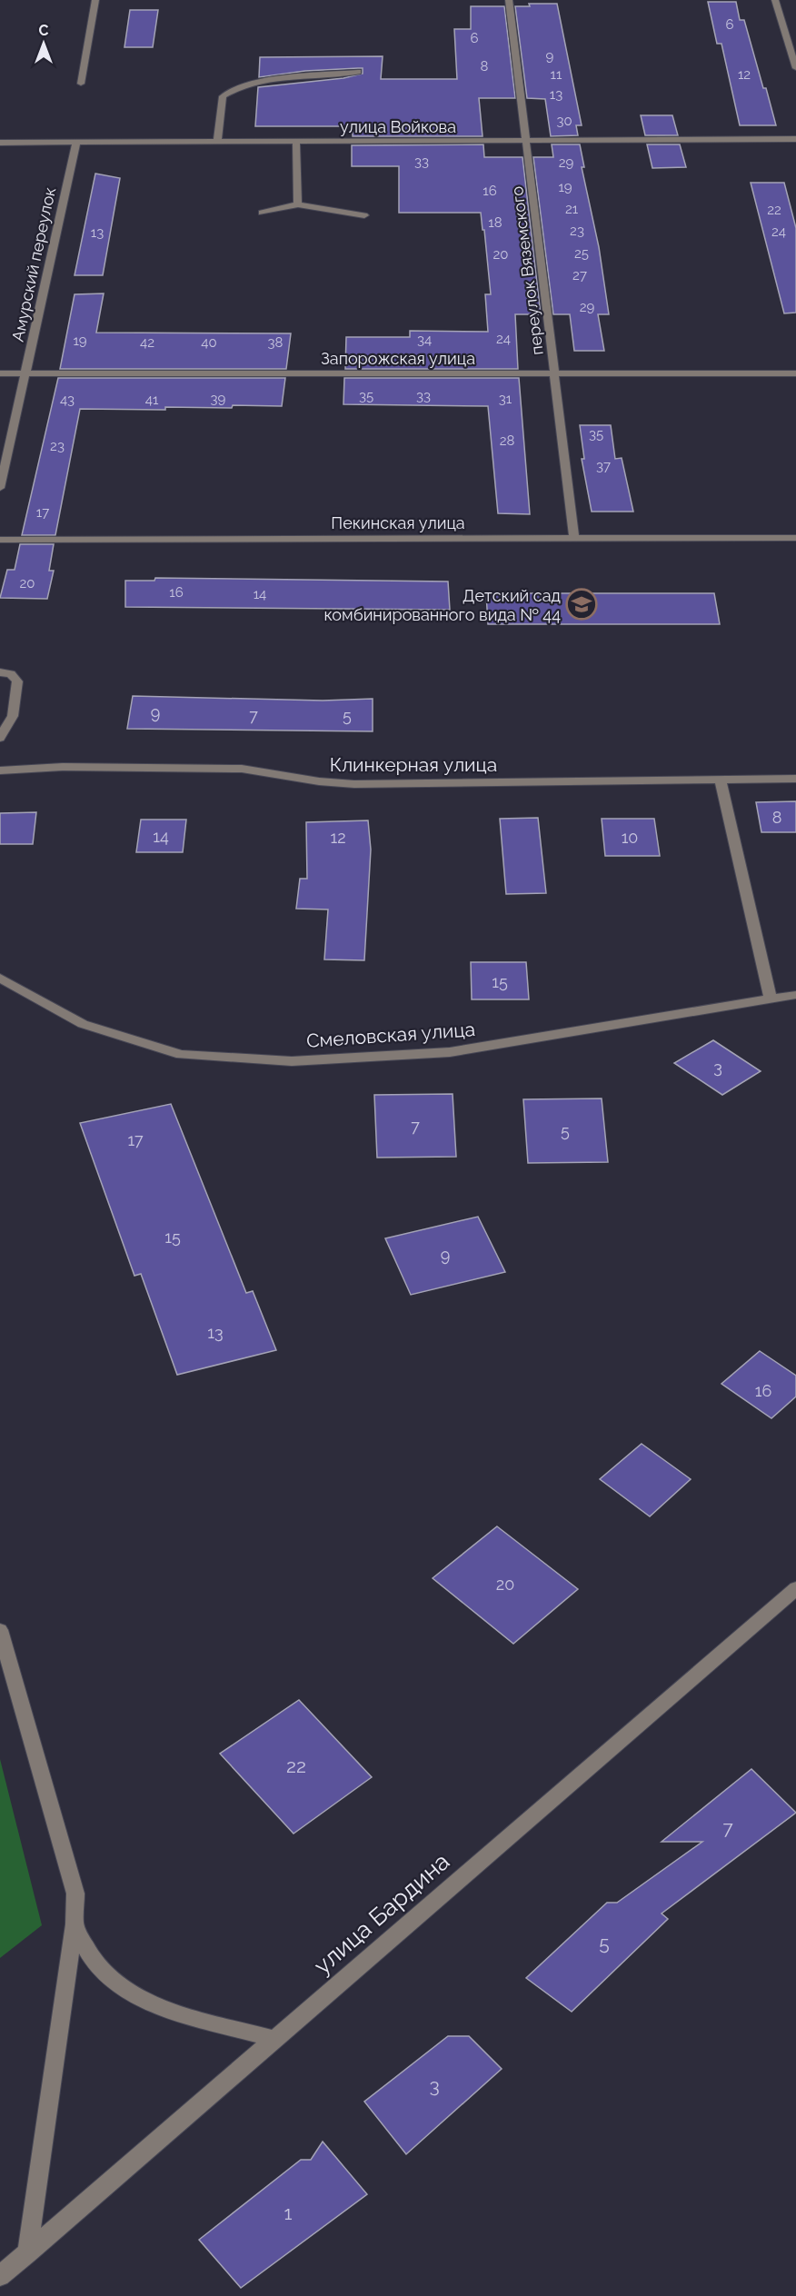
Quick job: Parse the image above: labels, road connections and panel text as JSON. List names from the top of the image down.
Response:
{
  "streets": {
    "street": [
      "улица Войкова",
      "Амурский переулок",
      "переулок Вяземского",
      "Запорожская улица",
      "Пекинская улица",
      "Клинкерная улица",
      "Смеловская улица",
      "улица Бардина"
    ]
  },
  "crossings": [
    ["улица Войкова", "Амурский переулок"],
    ["улица Войкова", "переулок Вяземского"],
    ["Амурский переулок", "Запорожская улица"],
    ["переулок Вяземского", "Запорожская улица"],
    ["переулок Вяземского", "Пекинская улица"]
  ],
  "places": {
    "school or university": ["Детский сад комбинированного вида № 44"]
  },
  "house_numbers": [
    "6",
    "6",
    "9",
    "8",
    "11",
    "12",
    "13",
    "30",
    "33",
    "29",
    "19",
    "16",
    "21",
    "22",
    "18",
    "23",
    "24",
    "13",
    "25",
    "20",
    "27",
    "29",
    "24",
    "34",
    "19",
    "42",
    "40",
    "38",
    "35",
    "33",
    "39",
    "31",
    "43",
    "41",
    "35",
    "28",
    "23",
    "37",
    "17",
    "20",
    "16",
    "14",
    "9",
    "7",
    "5",
    "8",
    "14",
    "12",
    "10",
    "15",
    "3",
    "7",
    "5",
    "17",
    "15",
    "9",
    "13",
    "16",
    "20",
    "22",
    "7",
    "5",
    "3",
    "1"
  ],
  "north": "top"
}
